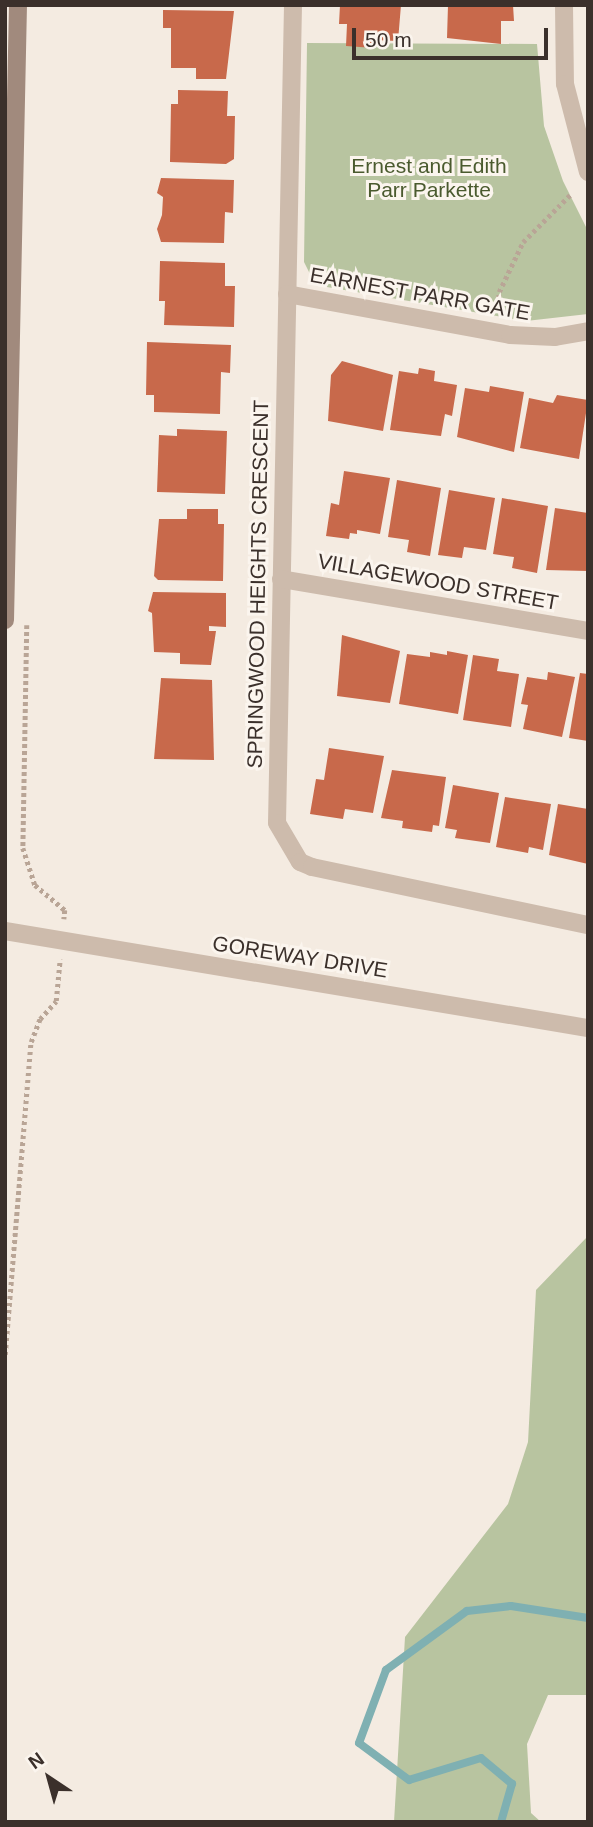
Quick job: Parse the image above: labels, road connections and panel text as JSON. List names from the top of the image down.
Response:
{
  "streets": {
    "street": [
      "EARNEST PARR GATE",
      "VILLAGEWOOD STREET",
      "SPRINGWOOD HEIGHTS CRESCENT",
      "GOREWAY DRIVE"
    ]
  },
  "crossings": [
    ["EARNEST PARR GATE", "SPRINGWOOD HEIGHTS CRESCENT"],
    ["VILLAGEWOOD STREET", "SPRINGWOOD HEIGHTS CRESCENT"]
  ],
  "parks": ["Ernest and Edith Parr Parkette"],
  "scale_bar": "50 m",
  "north": "top left"
}
